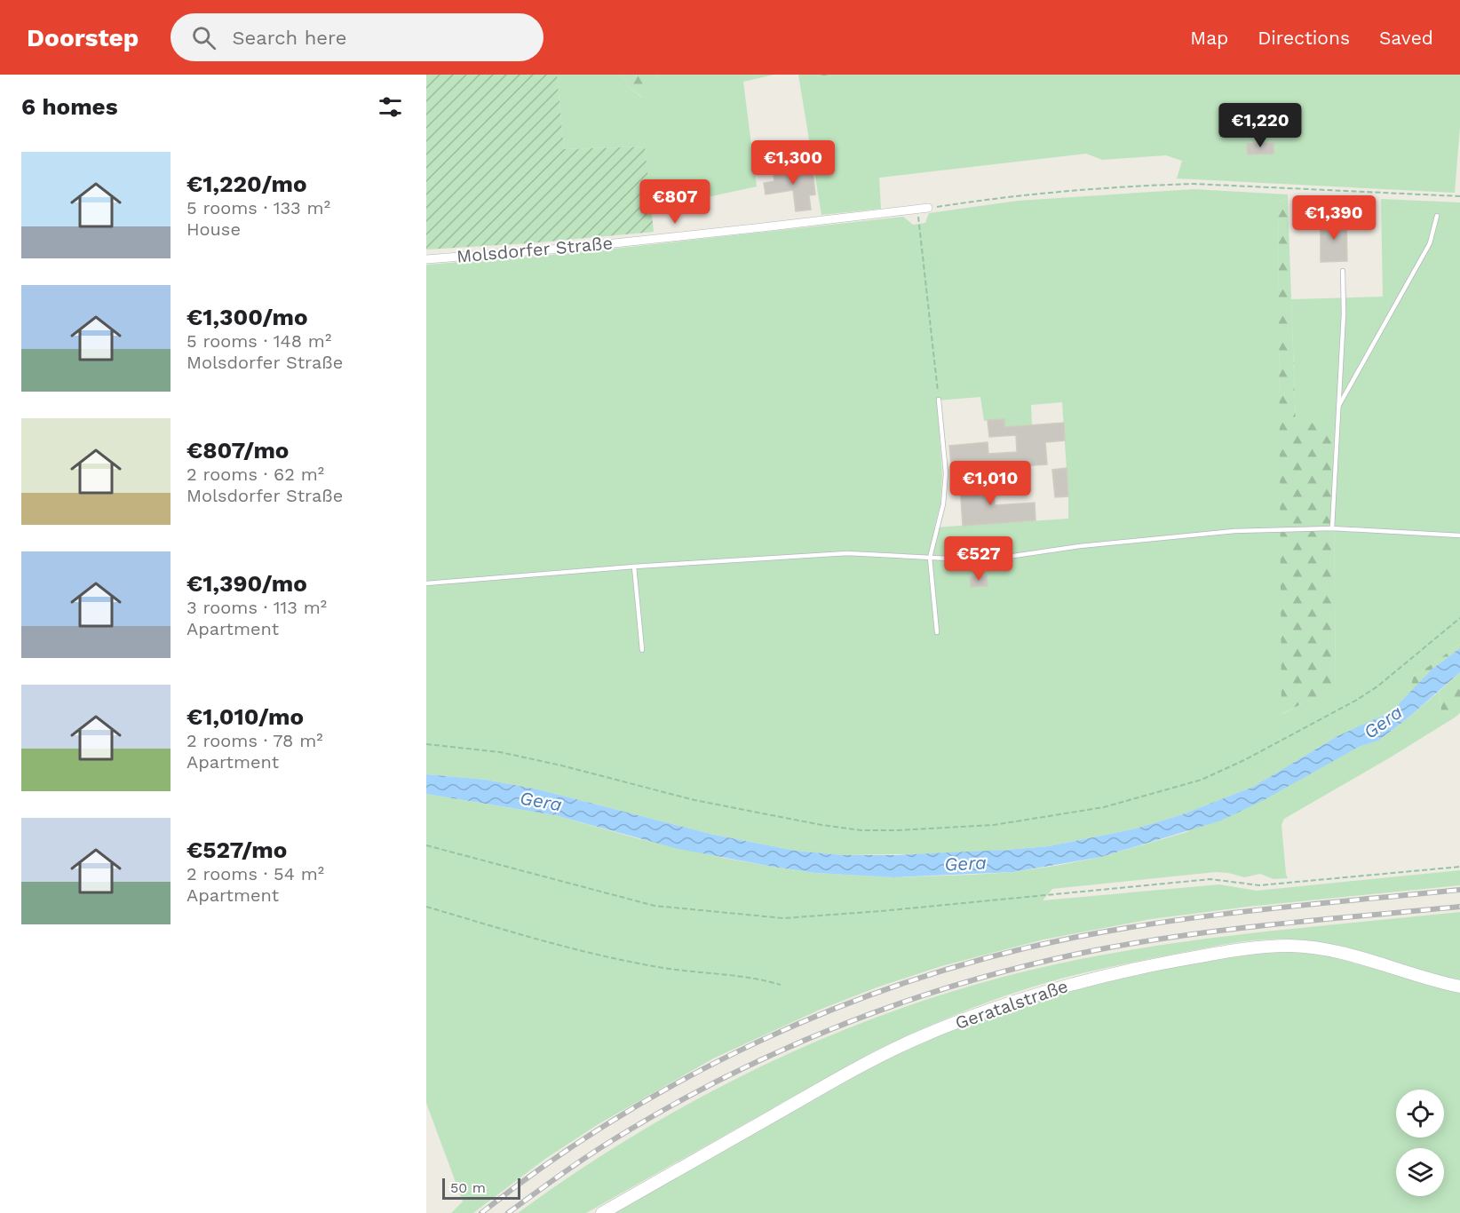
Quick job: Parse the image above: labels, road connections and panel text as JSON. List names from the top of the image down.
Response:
{
  "streets": {
    "street": ["Molsdorfer Straße", "Geratalstraße"]
  },
  "water": ["Gera"],
  "scale_bar": "50 m",
  "page": {
    "header": "Doorstep",
    "search": "Search here",
    "nav": ["Map", "Directions", "Saved"],
    "heading": "6 homes",
    "price": [
      "€1,220",
      "€1,300",
      "€807",
      "€1,390",
      "€1,010",
      "€527"
    ],
    "list": [
      {
        "name": "€1,220/mo",
        "note": "5 rooms · 133 m² · House"
      },
      {
        "name": "€1,300/mo",
        "note": "5 rooms · 148 m² · Molsdorfer Straße"
      },
      {
        "name": "€807/mo",
        "note": "2 rooms · 62 m² · Molsdorfer Straße"
      },
      {
        "name": "€1,390/mo",
        "note": "3 rooms · 113 m² · Apartment"
      },
      {
        "name": "€1,010/mo",
        "note": "2 rooms · 78 m² · Apartment"
      },
      {
        "name": "€527/mo",
        "note": "2 rooms · 54 m² · Apartment"
      }
    ],
    "scale": "50 m"
  }
}
